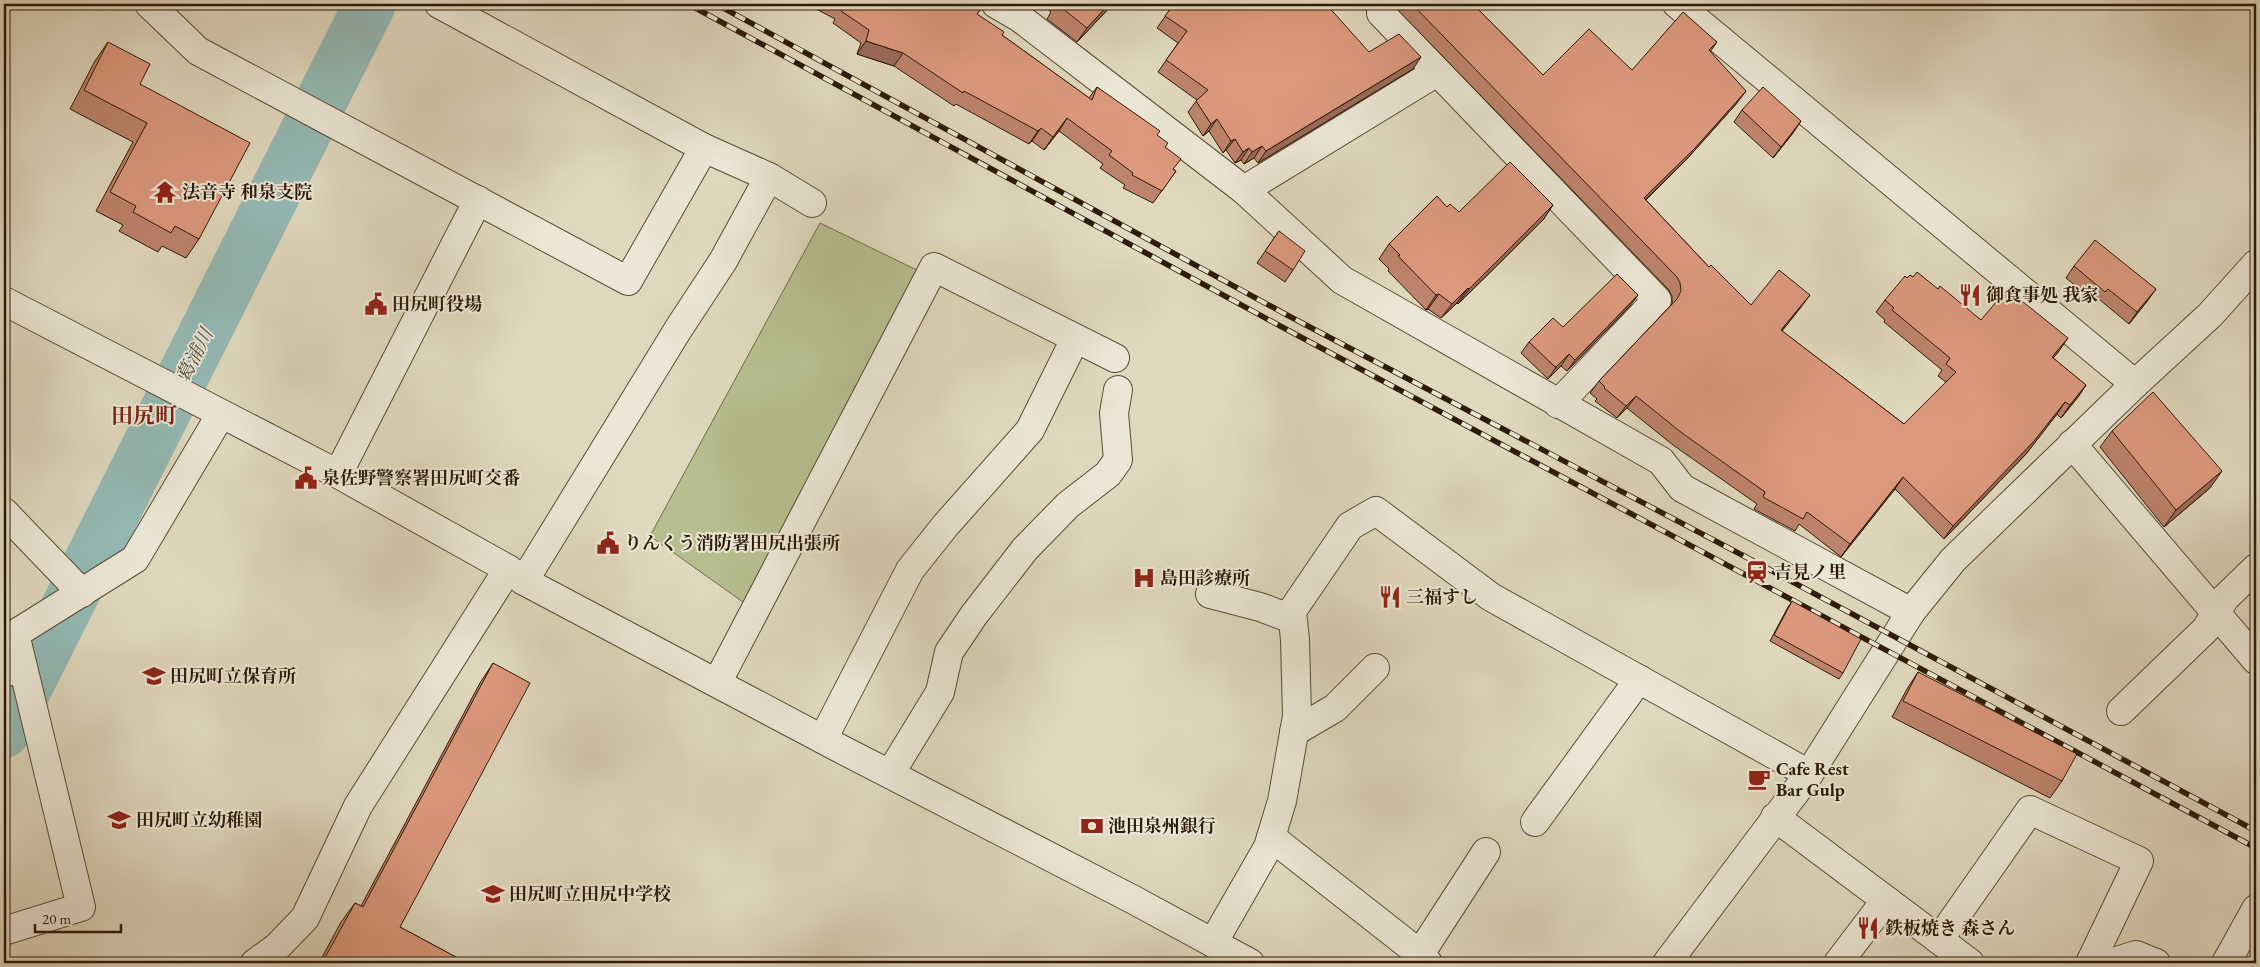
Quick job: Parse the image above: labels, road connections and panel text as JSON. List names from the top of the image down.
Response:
{
  "districts": ["田尻町"],
  "water": ["葛浦川"],
  "places": {
    "temple": ["法音寺 和泉支院"],
    "restaurant": ["御食事処 我家", "三福すし", "鉄板焼き 森さん"],
    "public building": ["田尻町役場", "泉佐野警察署田尻町交番", "りんくう消防署田尻出張所"],
    "station": ["吉見ノ里"],
    "hospital": ["島田診療所"],
    "school or university": ["田尻町立保育所", "田尻町立幼稚園", "田尻町立田尻中学校"],
    "cafe": ["Cafe Rest Bar Gulp"],
    "bank": ["池田泉州銀行"]
  },
  "scale_bar": "20 m"
}
